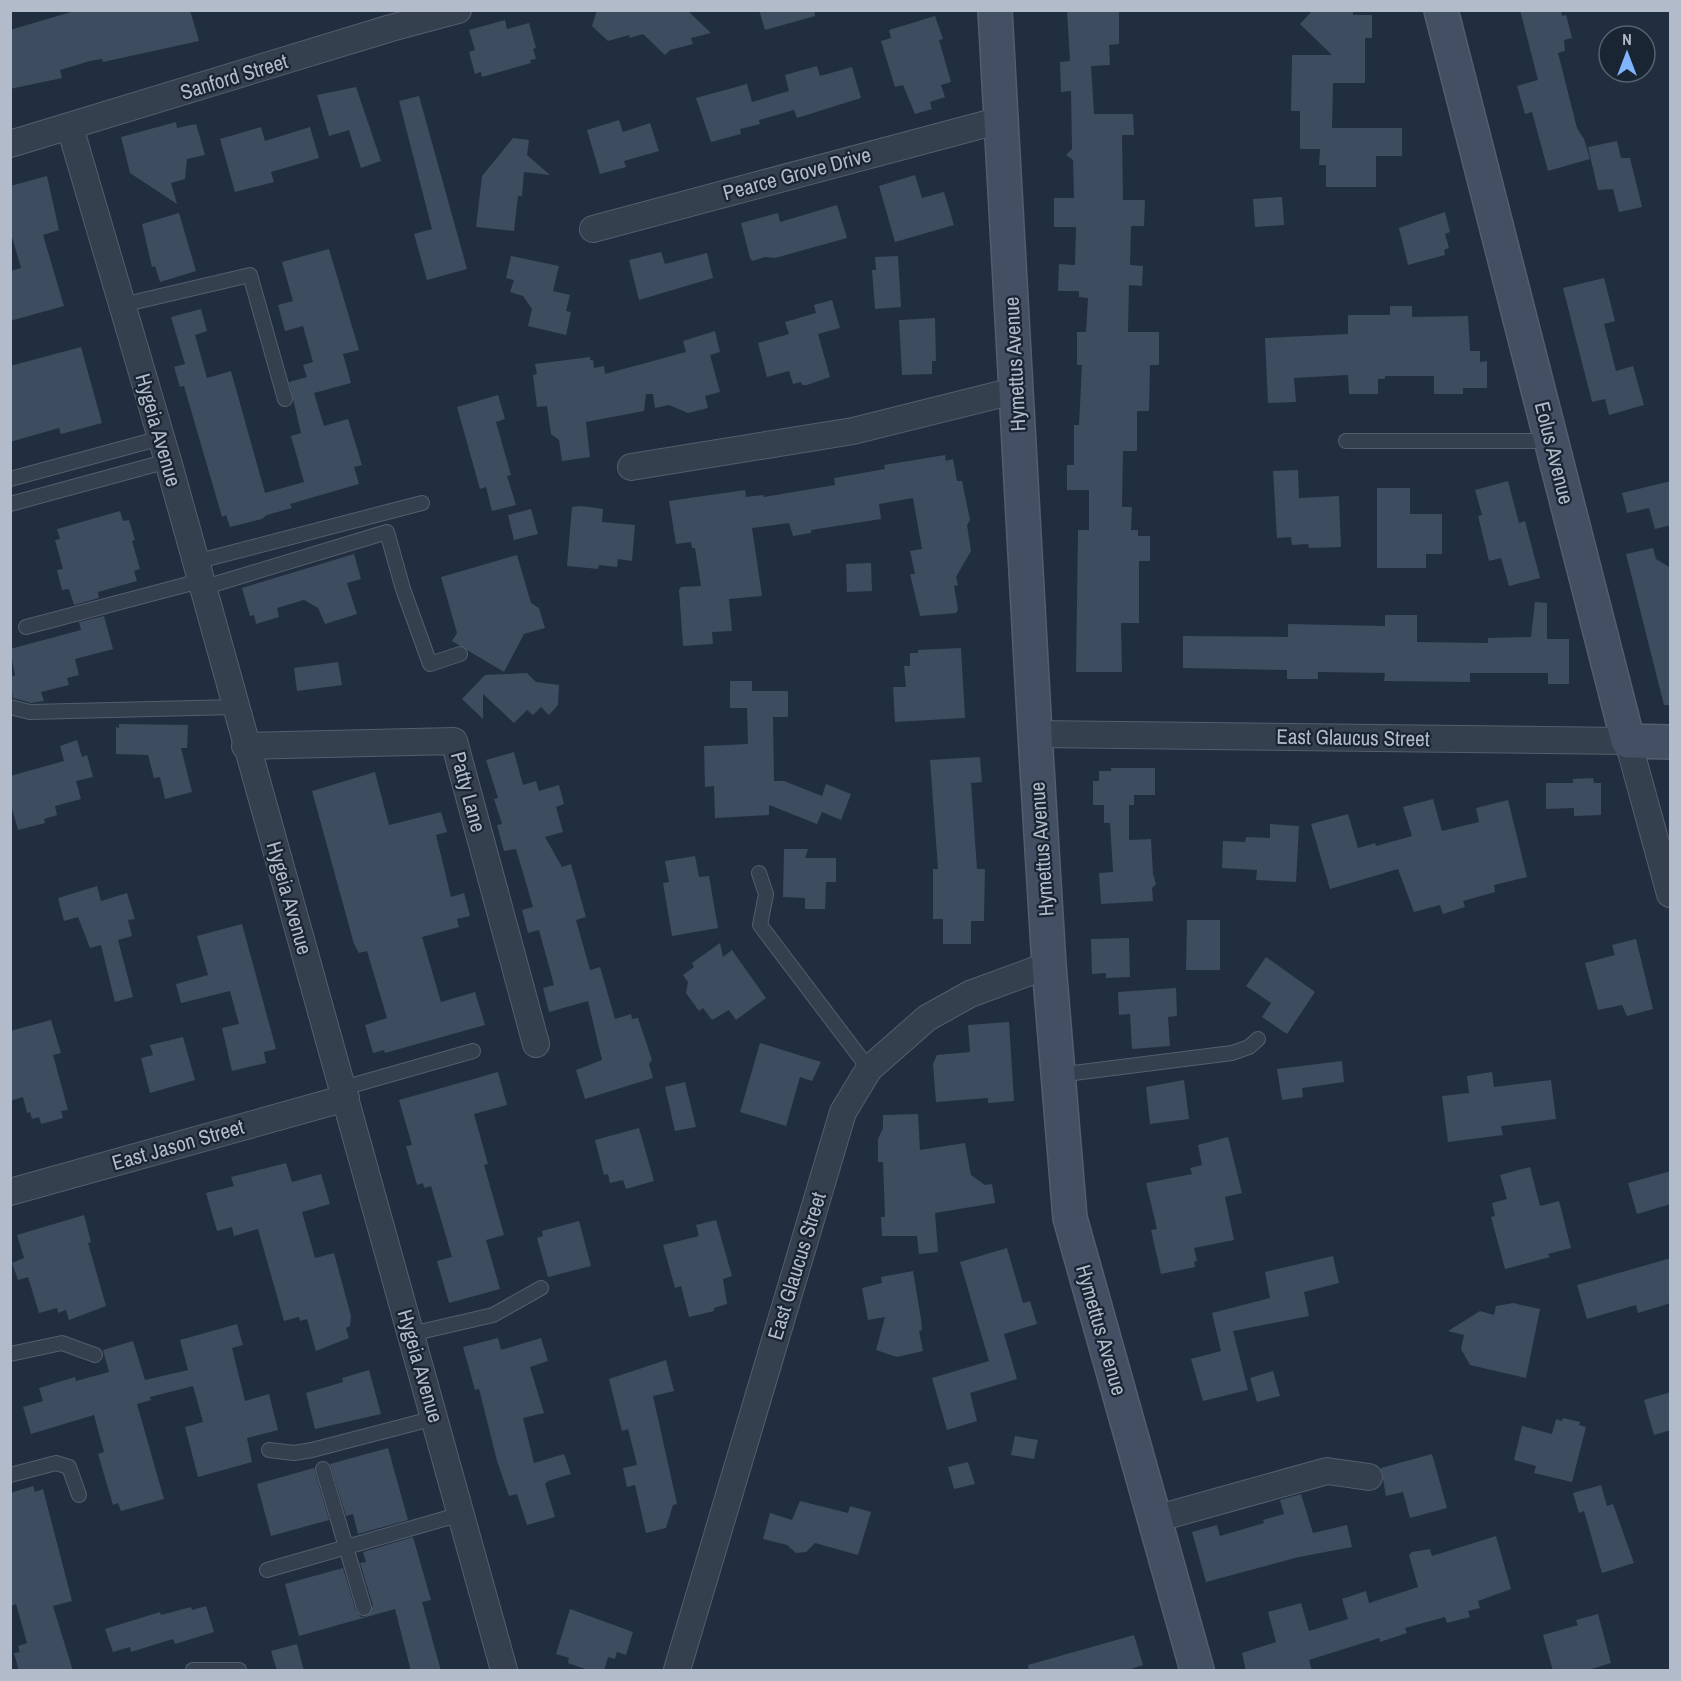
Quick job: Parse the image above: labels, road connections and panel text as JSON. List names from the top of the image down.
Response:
{
  "streets": {
    "street": [
      "Sanford Street",
      "Pearce Grove Drive",
      "Hymettus Avenue",
      "Hygeia Avenue",
      "Eolus Avenue",
      "East Glaucus Street",
      "Patty Lane",
      "East Jason Street"
    ]
  },
  "crossings": [
    ["Sanford Street", "Hygeia Avenue"],
    ["Pearce Grove Drive", "Hymettus Avenue"],
    ["Hymettus Avenue", "East Glaucus Street"],
    ["Hygeia Avenue", "Patty Lane"],
    ["Hygeia Avenue", "East Jason Street"],
    ["Eolus Avenue", "East Glaucus Street"]
  ],
  "north": "top"
}
